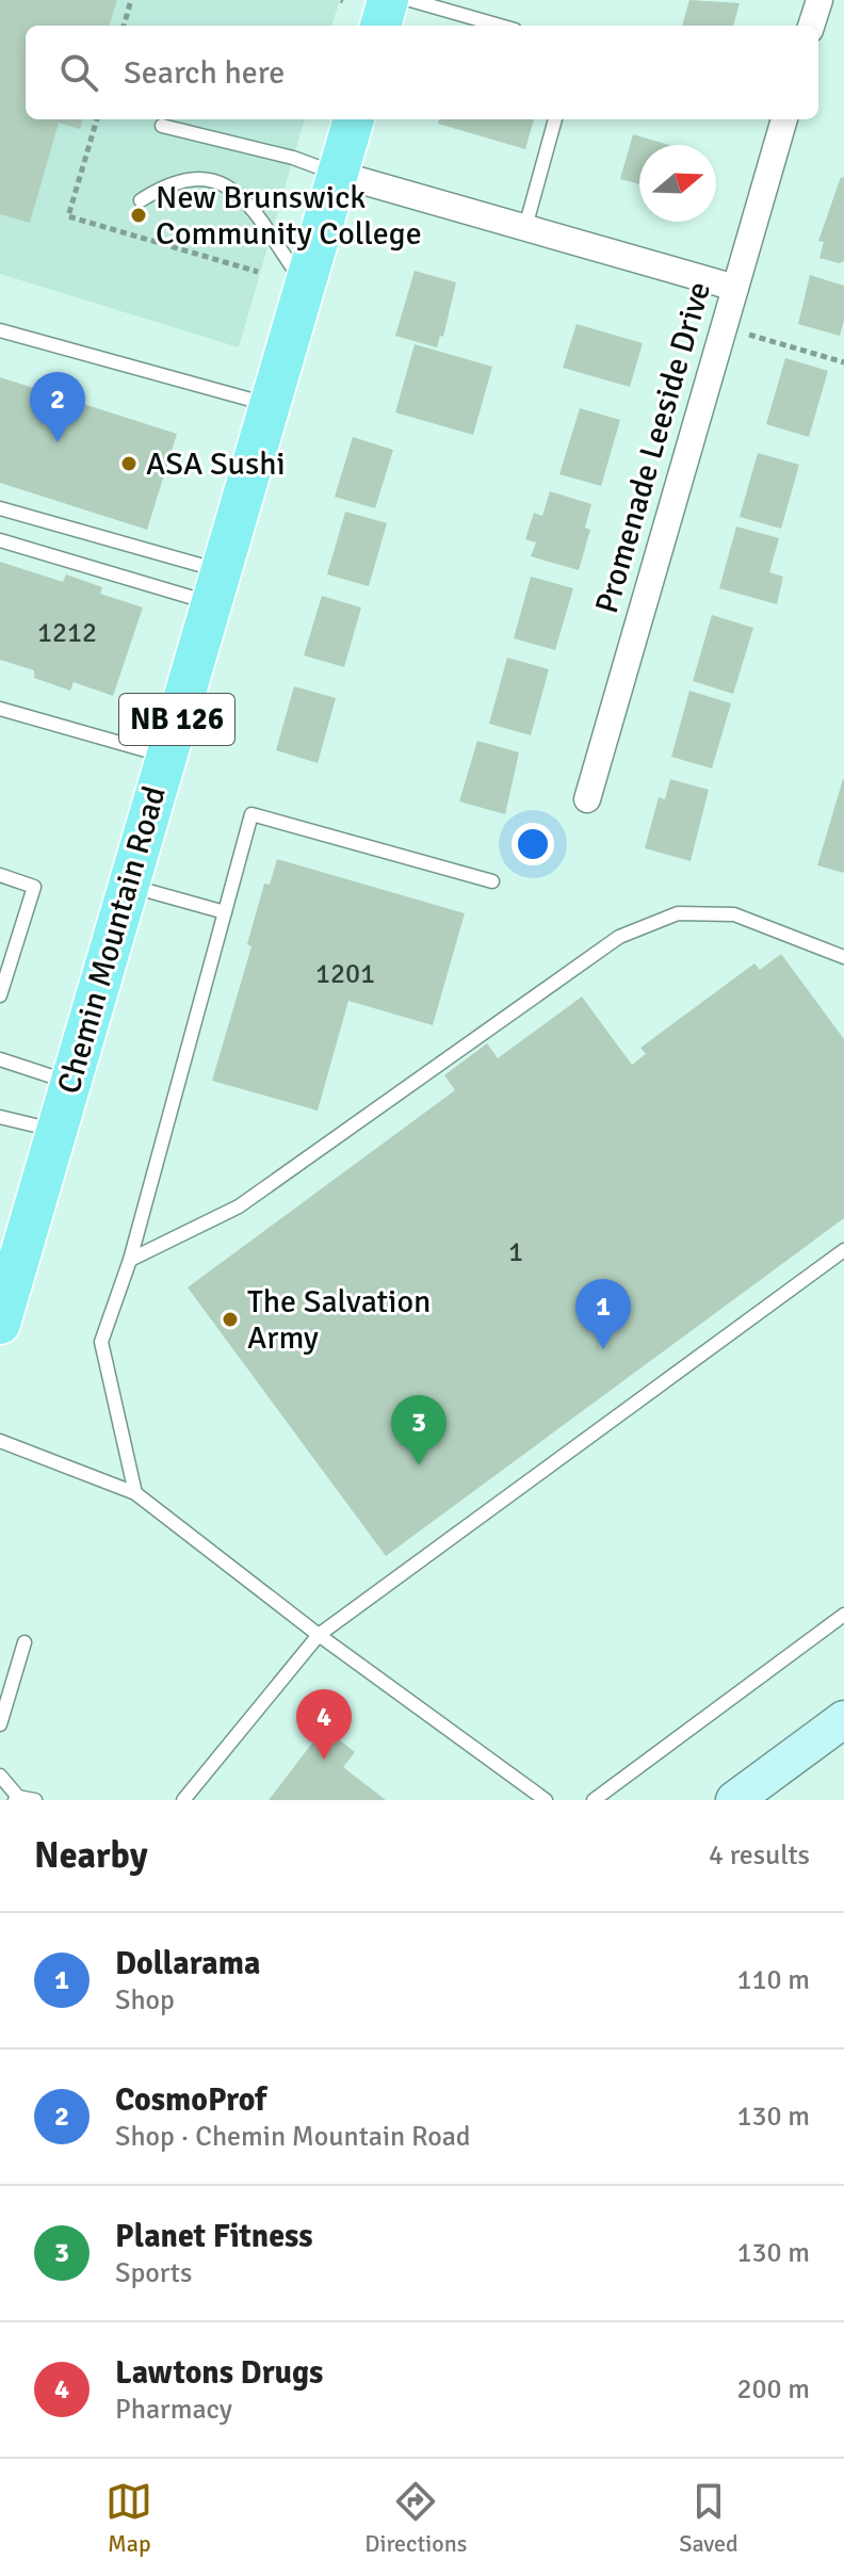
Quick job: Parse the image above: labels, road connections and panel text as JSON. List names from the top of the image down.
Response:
{
  "streets": {
    "main road": ["NB 126", "Chemin Mountain Road"],
    "street": ["Promenade Leeside Drive"]
  },
  "places": ["New Brunswick Community College", "ASA Sushi", "The Salvation Army"],
  "house_numbers": ["1212", "1201", "1"],
  "north": "right",
  "page": {
    "search": "Search here",
    "pins": [
      "2",
      "1",
      "3",
      "4"
    ],
    "heading": ["Nearby", "4 results"],
    "list": [
      {
        "mark": "1",
        "name": "Dollarama",
        "note": "Shop",
        "value": "110 m"
      },
      {
        "mark": "2",
        "name": "CosmoProf",
        "note": "Shop · Chemin Mountain Road",
        "value": "130 m"
      },
      {
        "mark": "3",
        "name": "Planet Fitness",
        "note": "Sports",
        "value": "130 m"
      },
      {
        "mark": "4",
        "name": "Lawtons Drugs",
        "note": "Pharmacy",
        "value": "200 m"
      }
    ],
    "nav": ["Map", "Directions", "Saved"]
  }
}
